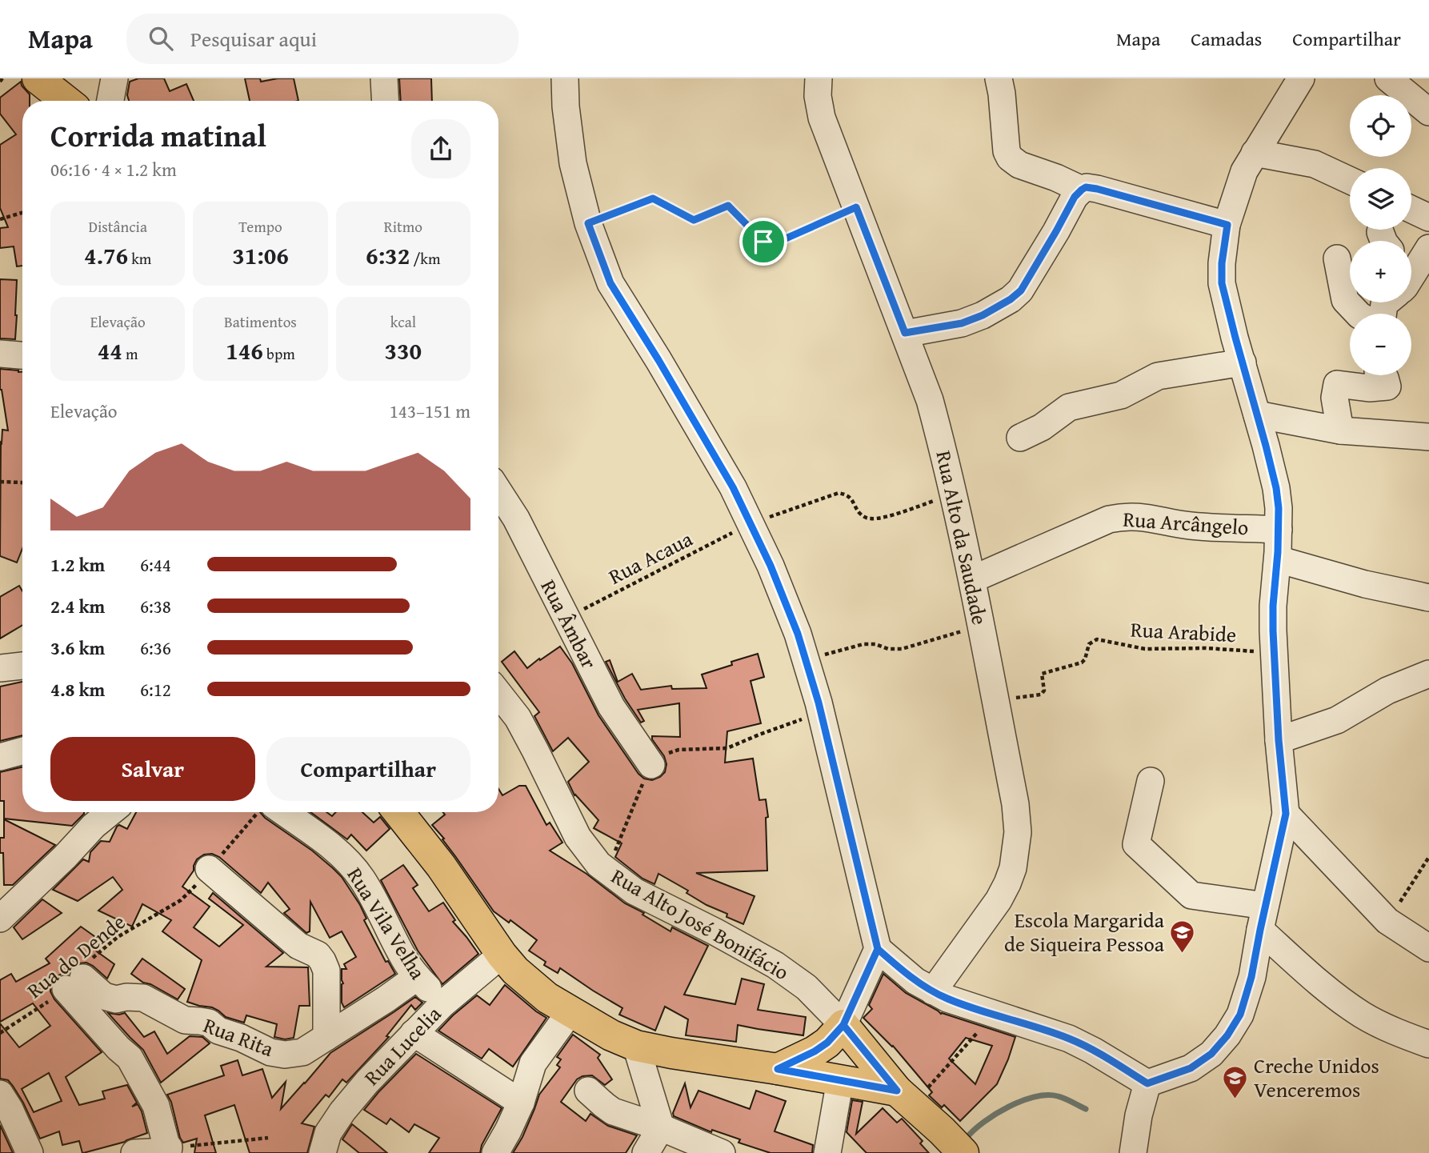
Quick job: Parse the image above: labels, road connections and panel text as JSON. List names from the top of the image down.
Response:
{
  "streets": {
    "main road": ["Rua Alto José Bonifácio"],
    "street": [
      "Rua Arcângelo",
      "Rua Alto da Saudade",
      "Rua Âmbar",
      "Rua Vila Velha",
      "Rua Rita",
      "Rua Lucelia"
    ],
    "path": ["Rua Acaua", "Rua Arabide", "Rua do Dende"]
  },
  "crossings": [
    ["Rua Arcângelo", "Rua Alto da Saudade"],
    ["Rua Alto da Saudade", "Rua Acaua"],
    ["Rua Alto da Saudade", "Rua Arabide"],
    ["Rua Acaua", "Rua Âmbar"],
    ["Rua Vila Velha", "Rua Rita"],
    ["Rua Vila Velha", "Rua Lucelia"],
    ["Rua do Dende", "Rua Rita"]
  ],
  "places": {
    "school or university": ["Escola Margarida de Siqueira Pessoa", "Creche Unidos Venceremos"]
  },
  "page": {
    "header": "Mapa",
    "search": "Pesquisar aqui",
    "nav": ["Mapa", "Camadas", "Compartilhar"],
    "map_buttons": ["+", "−"],
    "heading": ["Corrida matinal", "06:16 · 4 × 1.2 km"],
    "stats": [
      ["Distância", "4.76 km"],
      ["Tempo", "31:06"],
      ["Ritmo", "6:32 /km"],
      ["Elevação", "44 m"],
      ["Batimentos", "146 bpm"],
      ["kcal", "330"]
    ],
    "chart": ["Elevação", "143–151 m"],
    "list": [
      {
        "name": "1.2 km",
        "note": "6:44"
      },
      {
        "name": "2.4 km",
        "note": "6:38"
      },
      {
        "name": "3.6 km",
        "note": "6:36"
      },
      {
        "name": "4.8 km",
        "note": "6:12"
      }
    ],
    "buttons": ["Salvar", "Compartilhar"]
  }
}
